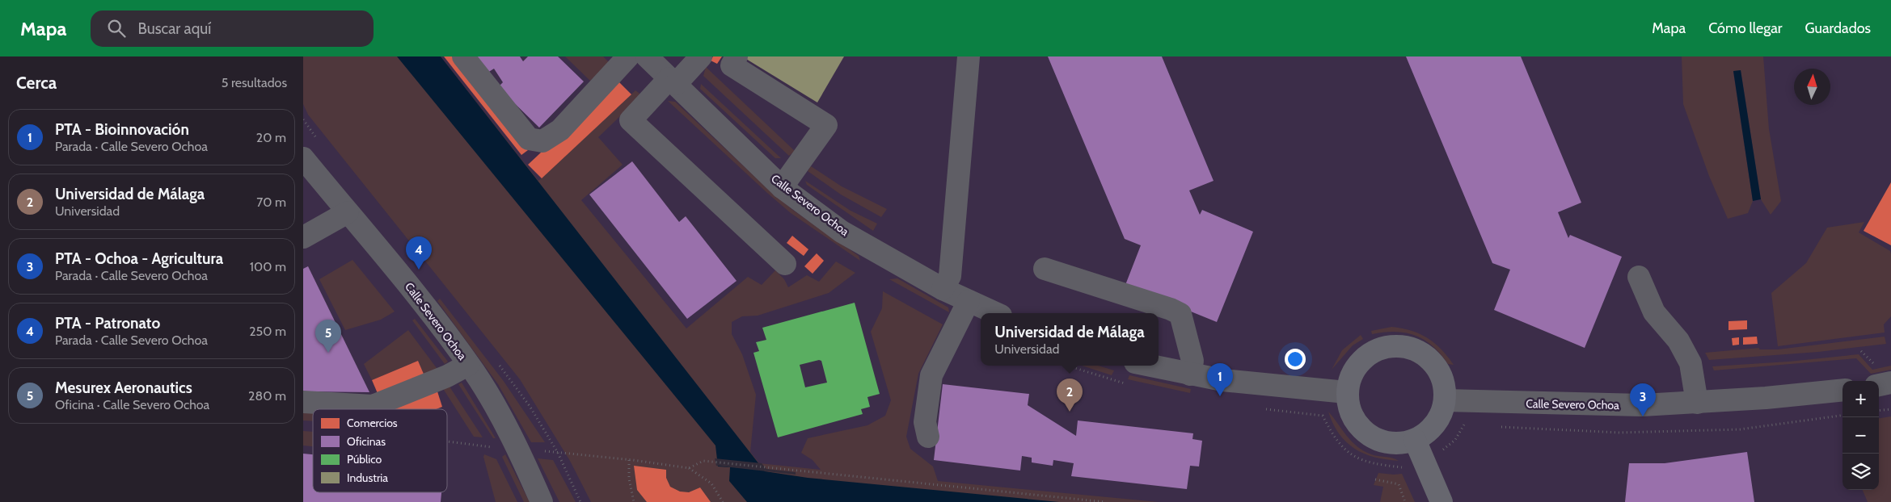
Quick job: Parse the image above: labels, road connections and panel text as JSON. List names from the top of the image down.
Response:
{
  "streets": {
    "street": ["Calle Severo Ochoa"]
  },
  "legend": [
    "Comercios",
    "Oficinas",
    "Público",
    "Industria"
  ],
  "north": "top",
  "page": {
    "header": "Mapa",
    "search": "Buscar aquí",
    "nav": ["Mapa", "Cómo llegar", "Guardados"],
    "heading": ["Cerca", "5 resultados"],
    "list": [
      {
        "mark": "1",
        "name": "PTA - Bioinnovación",
        "note": "Parada · Calle Severo Ochoa",
        "value": "20 m"
      },
      {
        "mark": "2",
        "name": "Universidad de Málaga",
        "note": "Universidad",
        "value": "70 m"
      },
      {
        "mark": "3",
        "name": "PTA - Ochoa - Agricultura",
        "note": "Parada · Calle Severo Ochoa",
        "value": "100 m"
      },
      {
        "mark": "4",
        "name": "PTA - Patronato",
        "note": "Parada · Calle Severo Ochoa",
        "value": "250 m"
      },
      {
        "mark": "5",
        "name": "Mesurex Aeronautics",
        "note": "Oficina · Calle Severo Ochoa",
        "value": "280 m"
      }
    ],
    "pins": [
      "4",
      "5",
      "1",
      "2",
      "3"
    ],
    "popup": ["Universidad de Málaga", "Universidad"],
    "map_buttons": ["+", "−"]
  }
}
